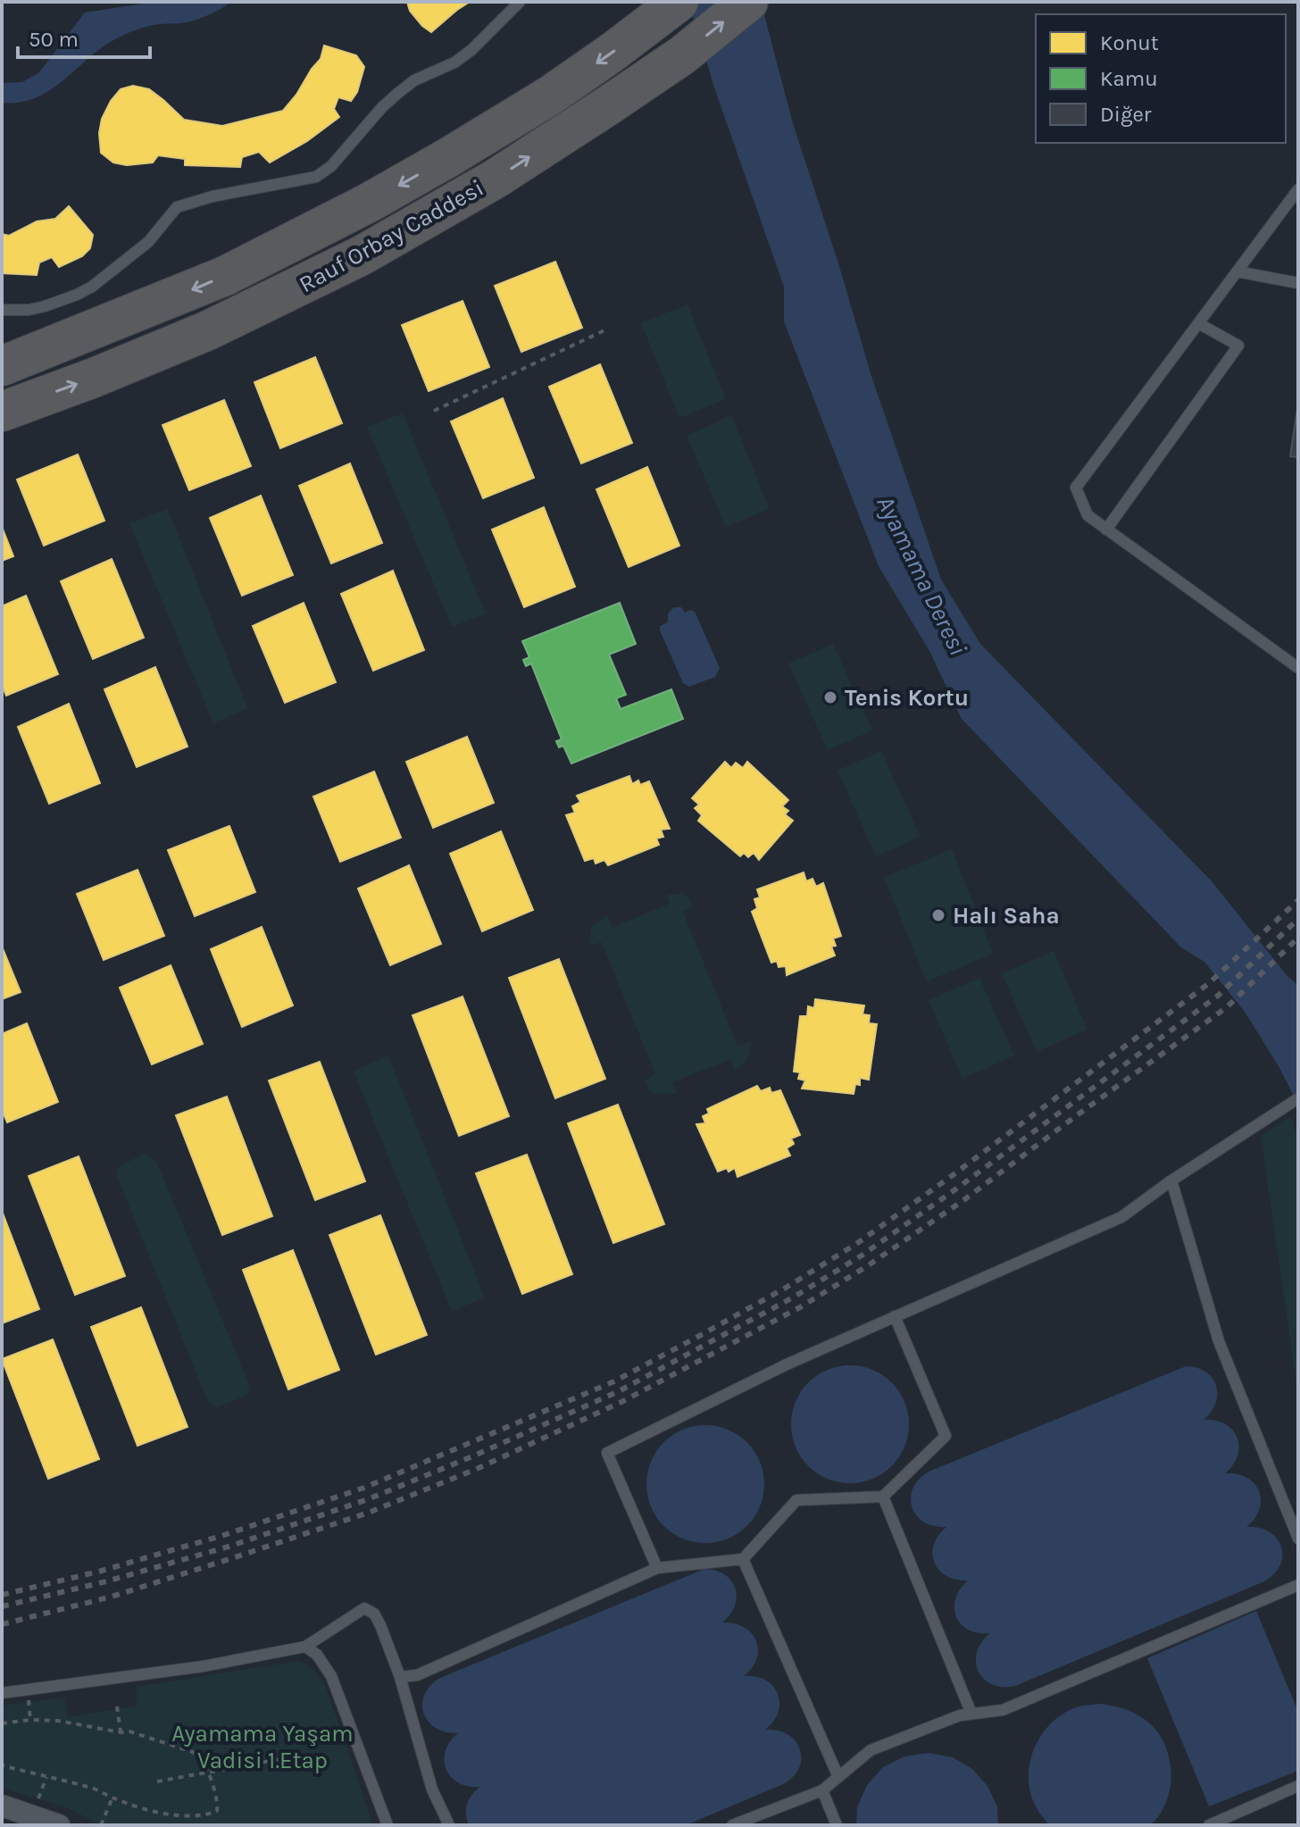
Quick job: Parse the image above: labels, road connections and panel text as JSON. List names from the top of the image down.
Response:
{
  "streets": {
    "highway": ["Rauf Orbay Caddesi"]
  },
  "water": ["Ayamama Deresi"],
  "parks": ["Ayamama Yaşam Vadisi 1.Etap"],
  "places": ["Tenis Kortu", "Halı Saha"],
  "legend": ["Konut", "Kamu", "Diğer"],
  "scale_bar": "50 m"
}
